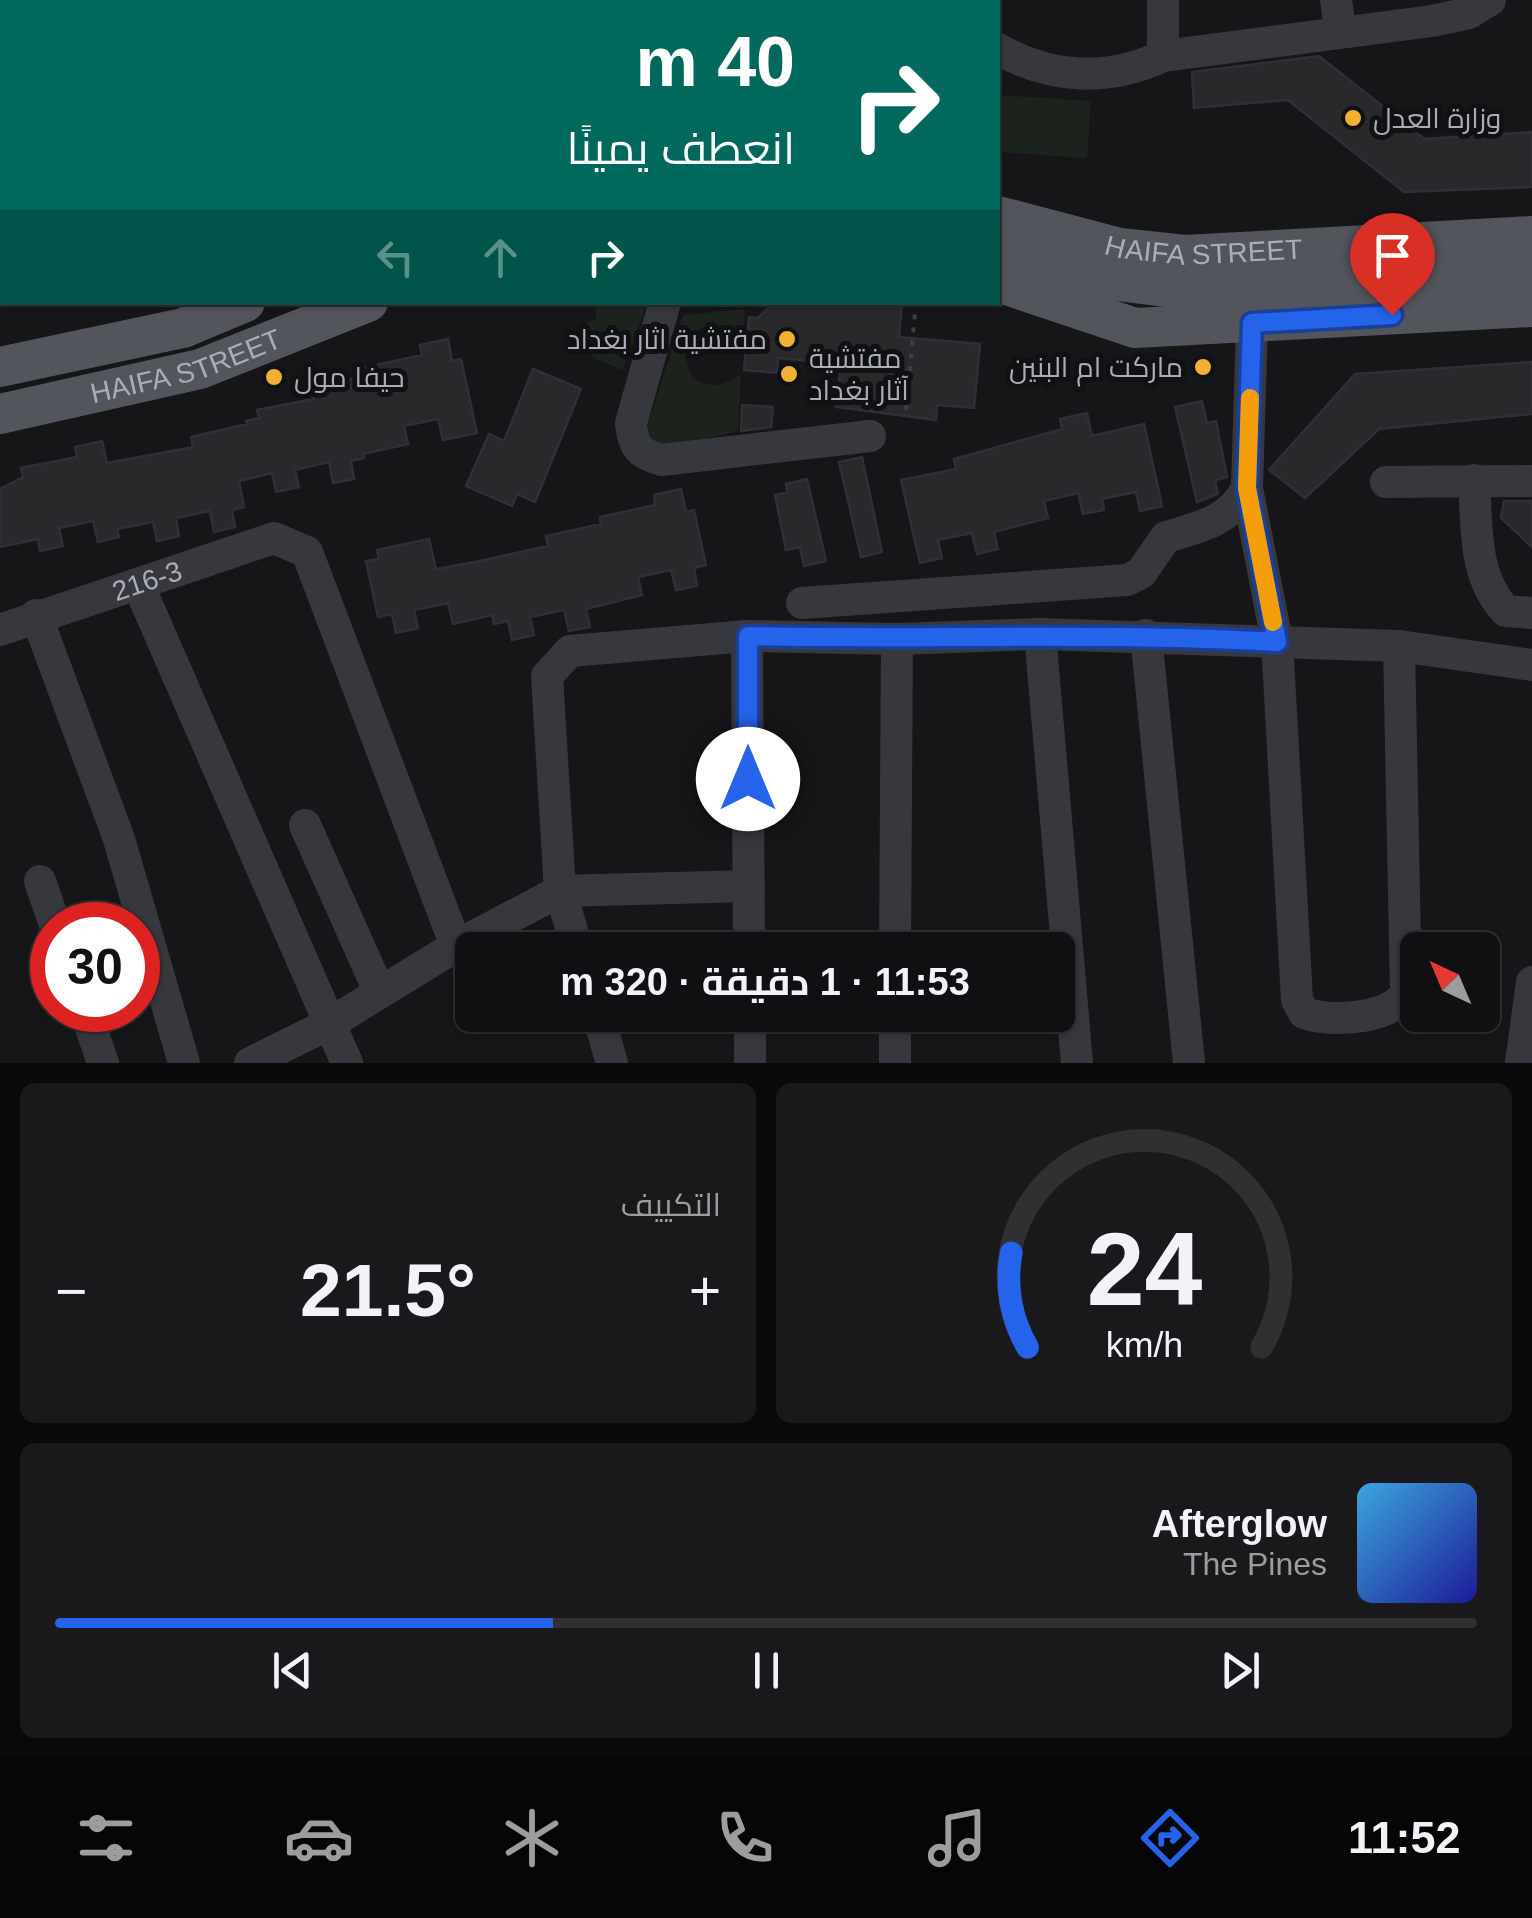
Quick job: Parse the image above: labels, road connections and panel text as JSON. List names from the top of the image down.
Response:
{
  "streets": {
    "main road": ["HAIFA STREET"],
    "street": ["216-3"]
  },
  "places": [
    "وزارة العدل",
    "مفتشية اثار بغداد",
    "ماركت ام البنين",
    "مفتشية آثار بغداد",
    "حيفا مول"
  ],
  "north": "top left",
  "page": {
    "turn": ["40 m", "انعطف يمينًا"],
    "limit": "30",
    "trip": "11:53 · 1 دقيقة · 320 m",
    "tile": "التكييف",
    "heat": ["−", "21.5°", "+"],
    "song": ["Afterglow", "The Pines"],
    "tabs": "11:52",
    "gauge": ["24", "km/h"]
  }
}
